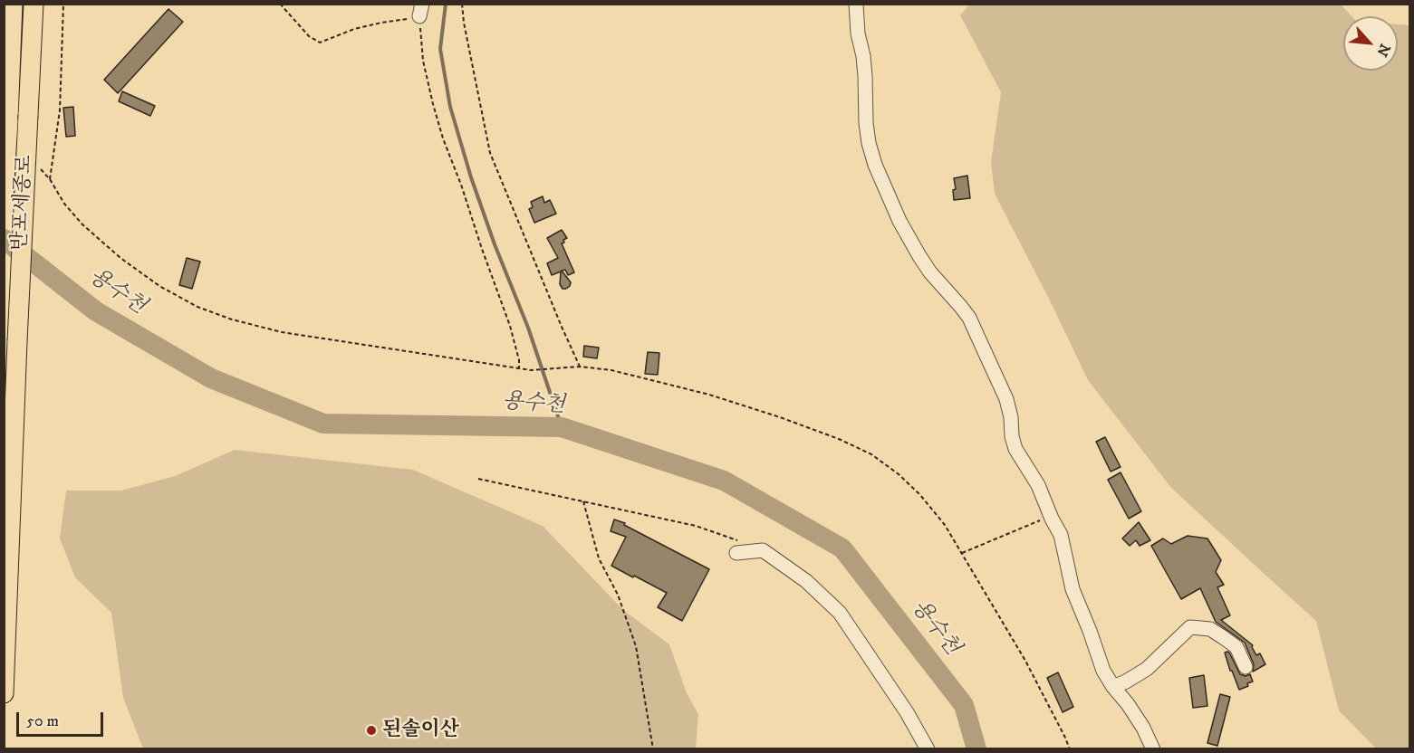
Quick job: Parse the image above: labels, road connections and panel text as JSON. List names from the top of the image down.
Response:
{
  "streets": {
    "highway": ["반포세종로"]
  },
  "water": ["용수천"],
  "places": ["된솔이산"],
  "scale_bar": "50 m",
  "north": "bottom right"
}
